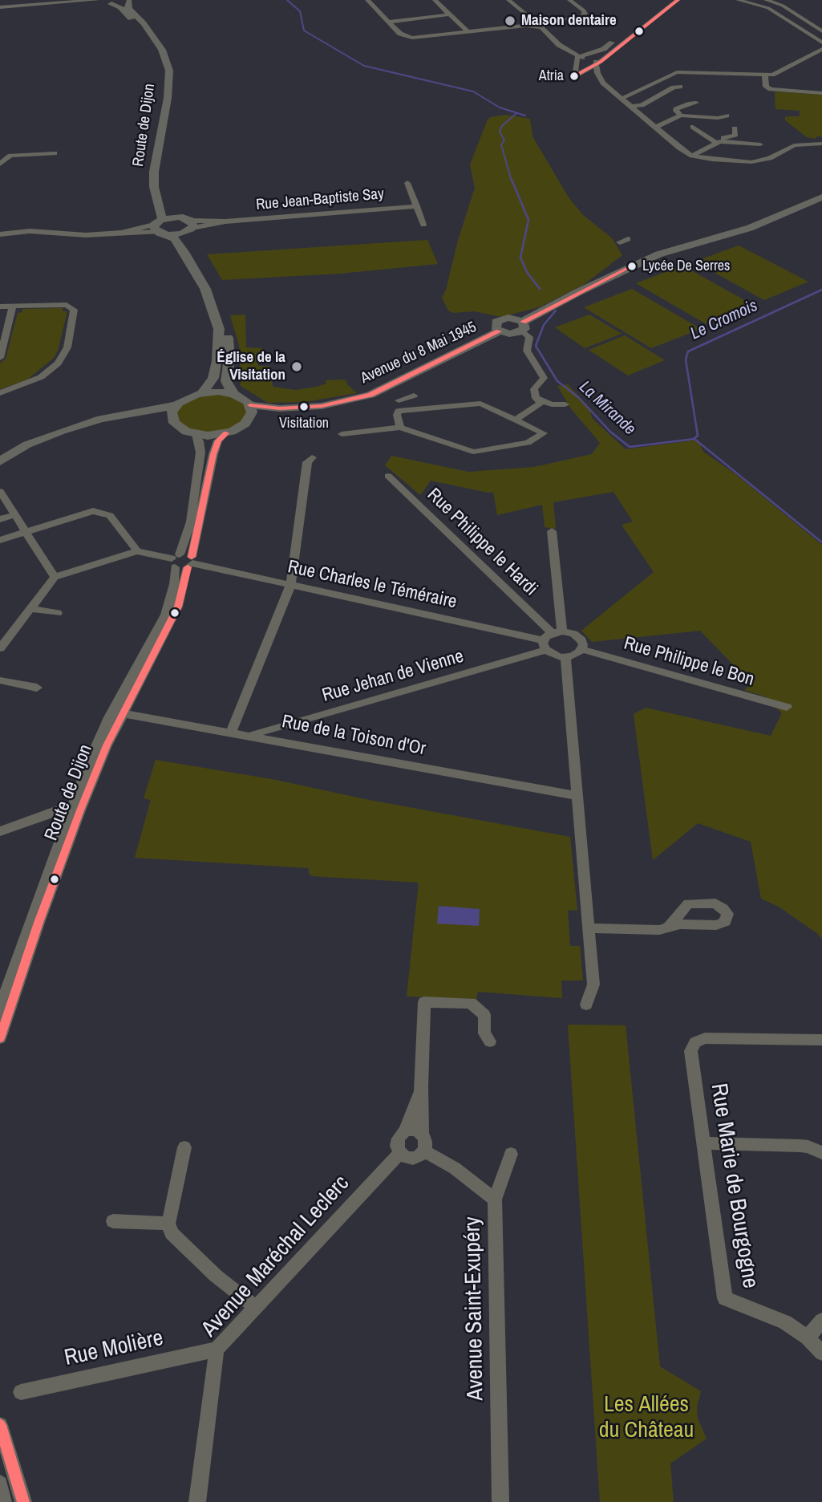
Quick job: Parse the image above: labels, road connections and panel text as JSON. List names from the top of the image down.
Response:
{
  "streets": {
    "main road": ["Route de Dijon", "Avenue du 8 Mai 1945"],
    "street": [
      "Rue Jean-Baptiste Say",
      "Rue Philippe le Hardi",
      "Rue Charles le Téméraire",
      "Rue Philippe le Bon",
      "Rue Jehan de Vienne",
      "Rue de la Toison d'Or",
      "Rue Marie de Bourgogne",
      "Avenue Maréchal Leclerc",
      "Avenue Saint-Exupéry",
      "Rue Molière"
    ]
  },
  "crossings": [
    ["Route de Dijon", "Rue Charles le Téméraire"],
    ["Route de Dijon", "Rue de la Toison d'Or"],
    ["Rue Philippe le Hardi", "Rue Charles le Téméraire"],
    ["Rue Philippe le Hardi", "Rue Philippe le Bon"],
    ["Rue Philippe le Hardi", "Rue Jehan de Vienne"],
    ["Rue Charles le Téméraire", "Rue Jehan de Vienne"],
    ["Rue Jehan de Vienne", "Rue de la Toison d'Or"],
    ["Avenue Maréchal Leclerc", "Avenue Saint-Exupéry"],
    ["Avenue Maréchal Leclerc", "Rue Molière"]
  ],
  "water": ["Le Cromois", "La Mirande"],
  "parks": ["Les Allées du Château"],
  "places": [
    "Maison dentaire",
    "Atria",
    "Lycée De Serres",
    "Église de la Visitation",
    "Visitation"
  ]
}
